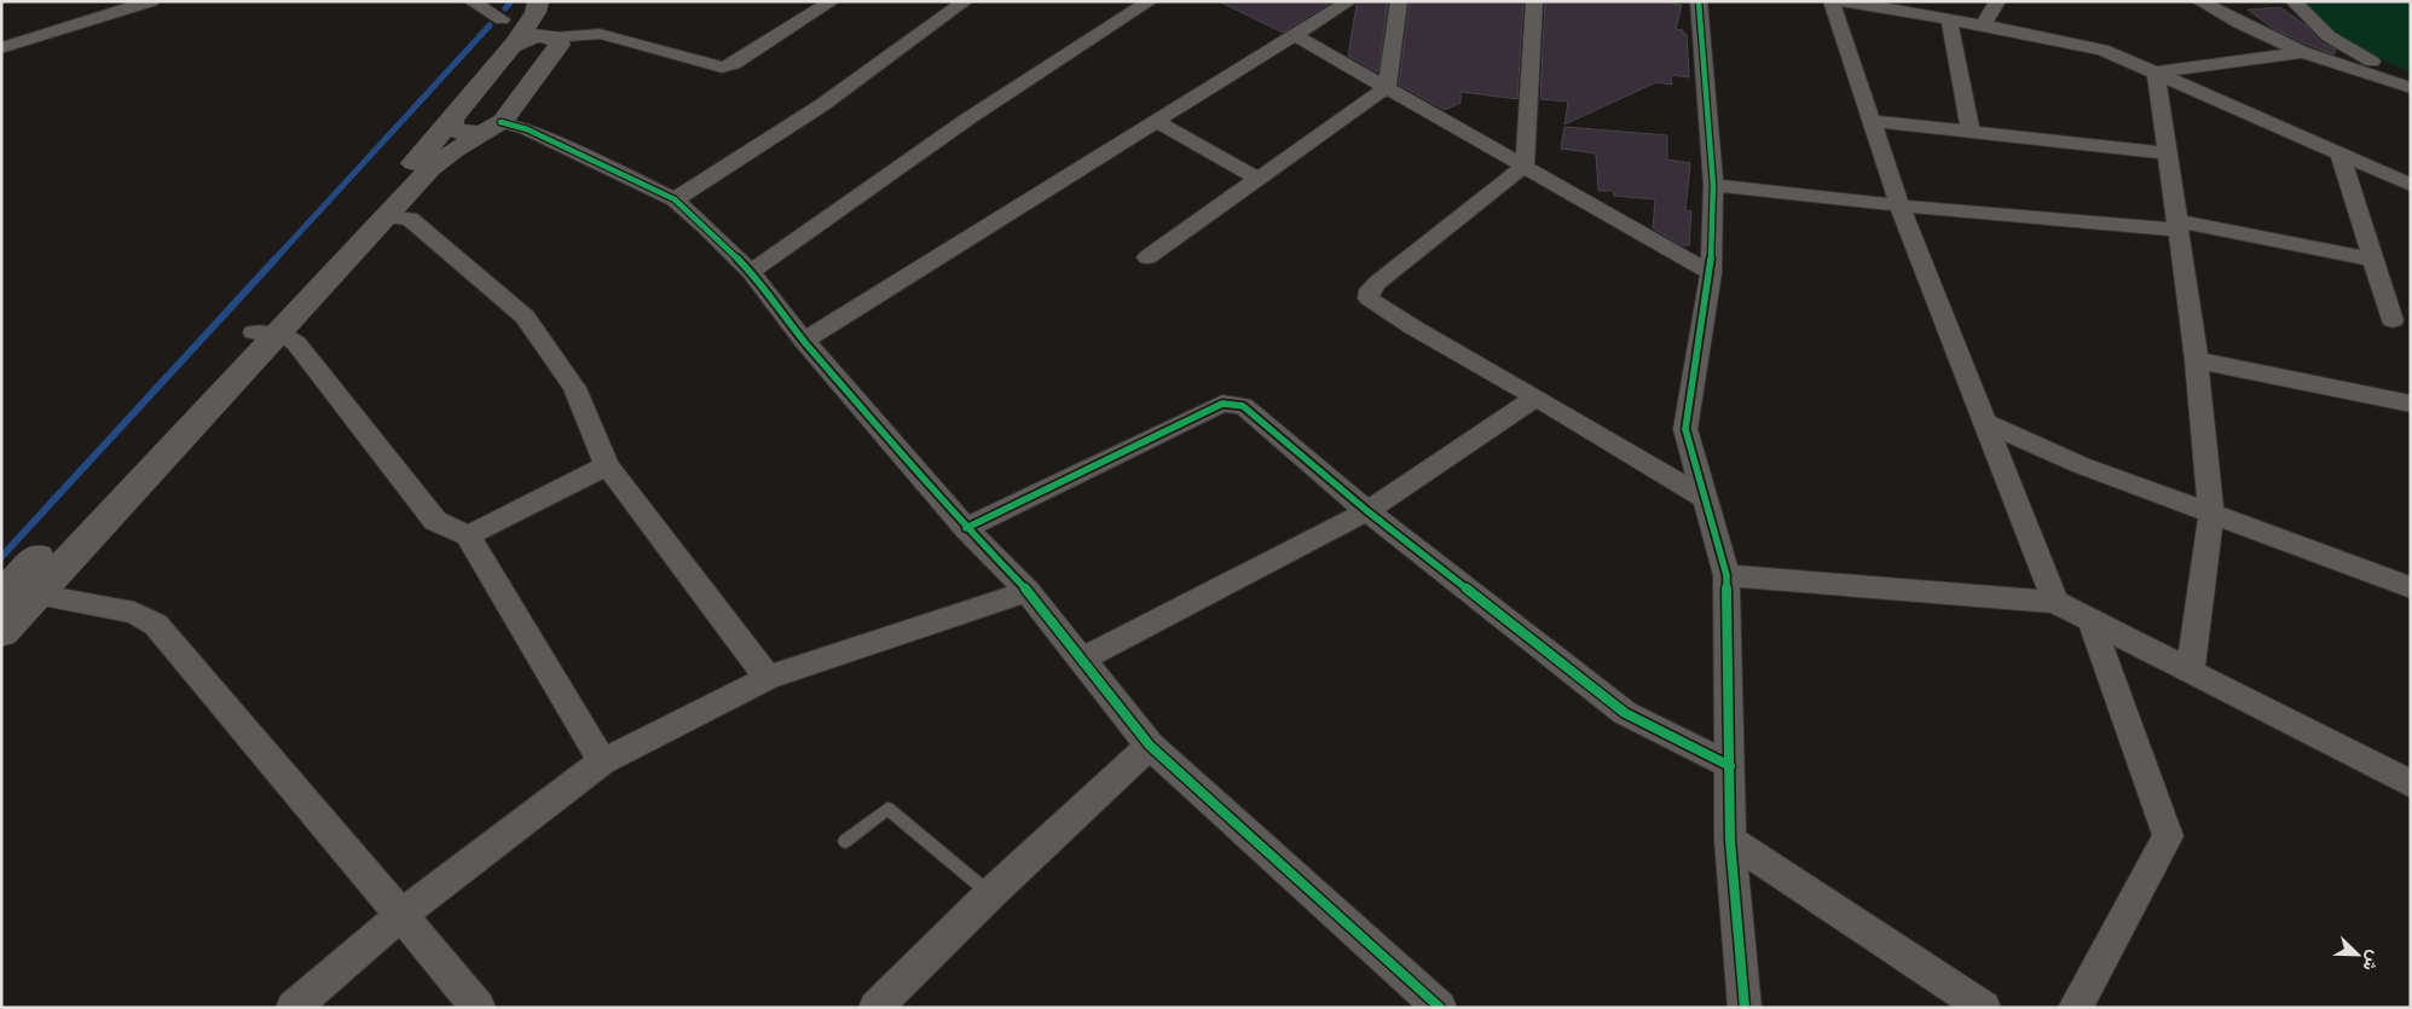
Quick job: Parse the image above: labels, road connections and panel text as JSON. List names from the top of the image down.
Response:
{
  "north": "bottom right"
}
